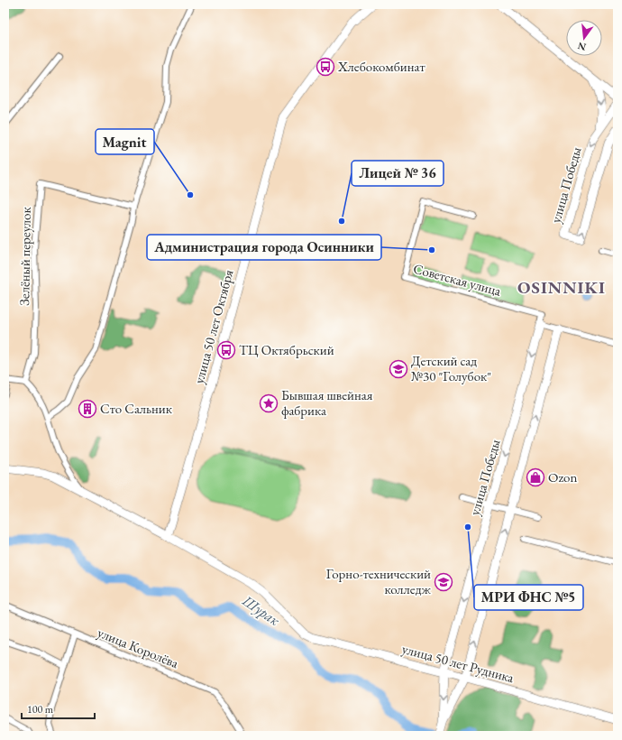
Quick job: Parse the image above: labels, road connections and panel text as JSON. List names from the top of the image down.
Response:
{
  "streets": {
    "street": [
      "улица Победы",
      "Зелёный переулок",
      "Советская улица",
      "улица 50 лет Октября",
      "улица Королёва",
      "улица 50 лет Рудника"
    ]
  },
  "crossings": [
    ["улица Победы", "Советская улица"],
    ["улица Победы", "улица 50 лет Рудника"],
    ["улица 50 лет Октября", "улица 50 лет Рудника"]
  ],
  "districts": ["OSINNIKI"],
  "water": ["Шурак"],
  "places": {
    "bus stop": ["Хлебокомбинат", "ТЦ Октябрьский"],
    "other": [
      "Magnit",
      "Лицей № 36",
      "Администрация города Осинники",
      "МРИ ФНС №5"
    ],
    "school or university": ["Детский сад №30 \"Голубок\"", "Горно-технический колледж"],
    "place": ["Бывшая швейная фабрика"],
    "building": ["Сто Сальник"],
    "shop": ["Ozon"]
  },
  "scale_bar": "100 m",
  "north": "bottom"
}
